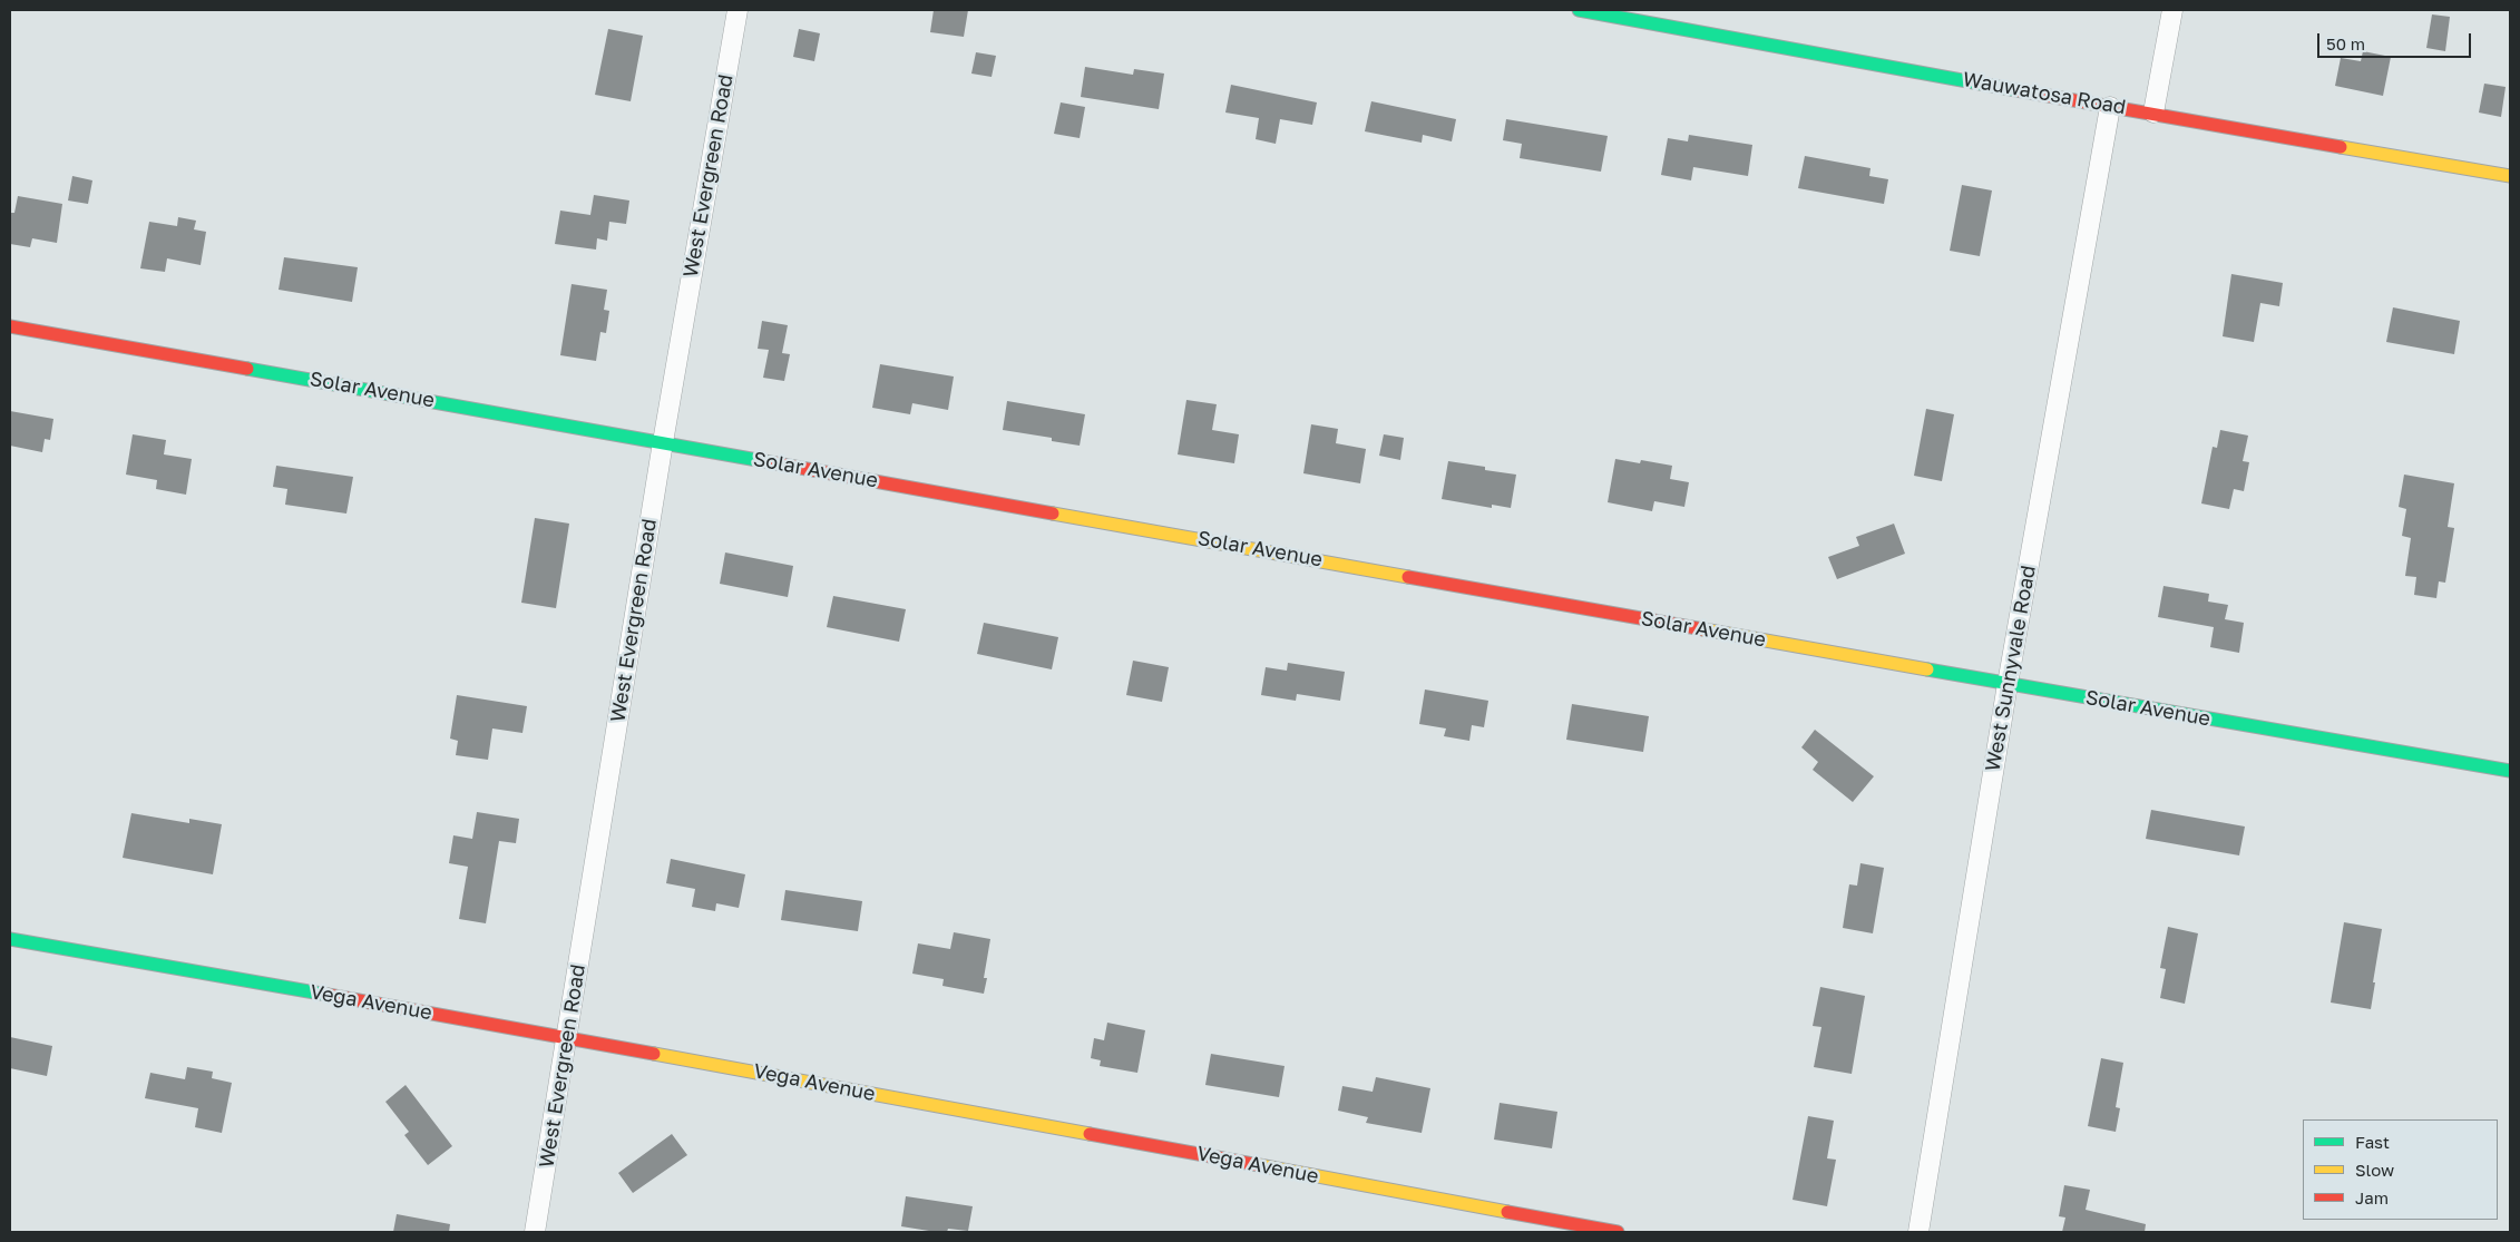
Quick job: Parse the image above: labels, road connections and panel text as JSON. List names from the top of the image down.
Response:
{
  "streets": {
    "street": [
      "Wauwatosa Road",
      "West Evergreen Road",
      "Solar Avenue",
      "West Sunnyvale Road",
      "Vega Avenue"
    ]
  },
  "crossings": [
    ["Wauwatosa Road", "West Sunnyvale Road"],
    ["West Evergreen Road", "Solar Avenue"],
    ["West Evergreen Road", "Vega Avenue"],
    ["Solar Avenue", "West Sunnyvale Road"]
  ],
  "legend": ["Fast", "Slow", "Jam"],
  "scale_bar": "50 m"
}
